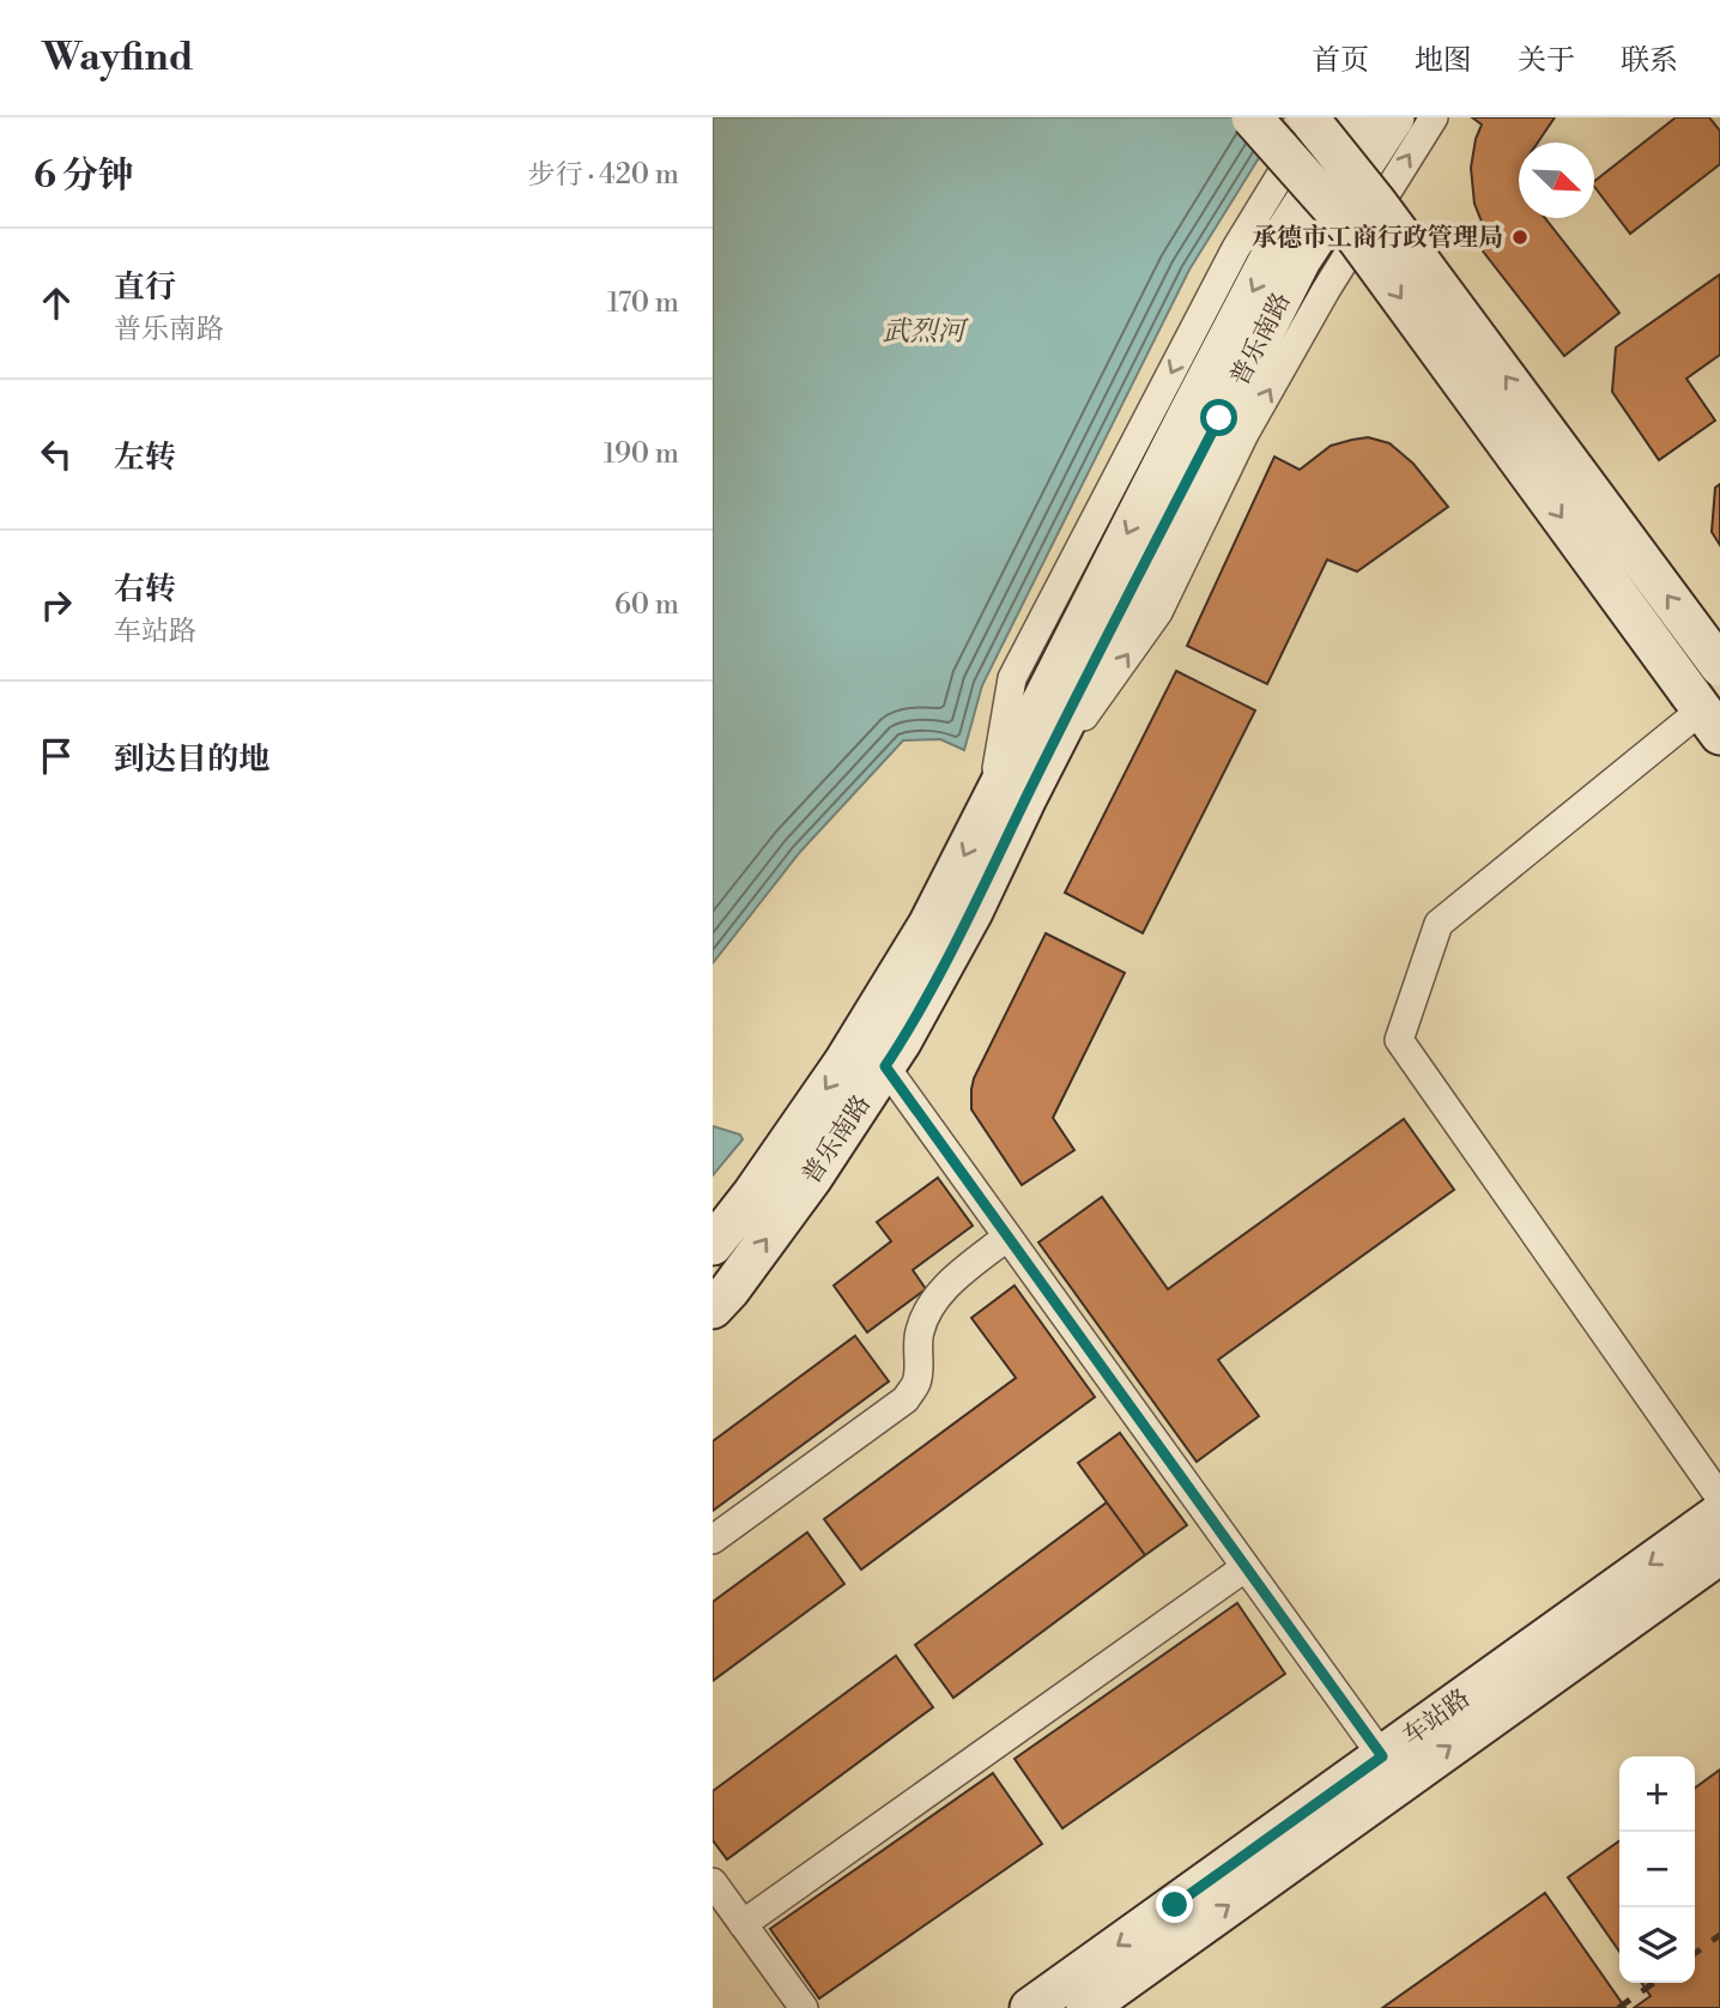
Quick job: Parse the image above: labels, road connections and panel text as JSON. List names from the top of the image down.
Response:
{
  "streets": {
    "main road": ["普乐南路", "车站路"]
  },
  "water": ["武烈河"],
  "places": ["承德市工商行政管理局"],
  "north": "bottom right",
  "page": {
    "header": "Wayfind",
    "nav": [
      "首页",
      "地图",
      "关于",
      "联系"
    ],
    "heading": ["6 分钟", "步行 · 420 m"],
    "list": [
      ["直行", "普乐南路", "170 m"],
      ["左转", "190 m"],
      ["右转", "车站路", "60 m"],
      "到达目的地"
    ],
    "map_buttons": ["+", "−"]
  }
}
